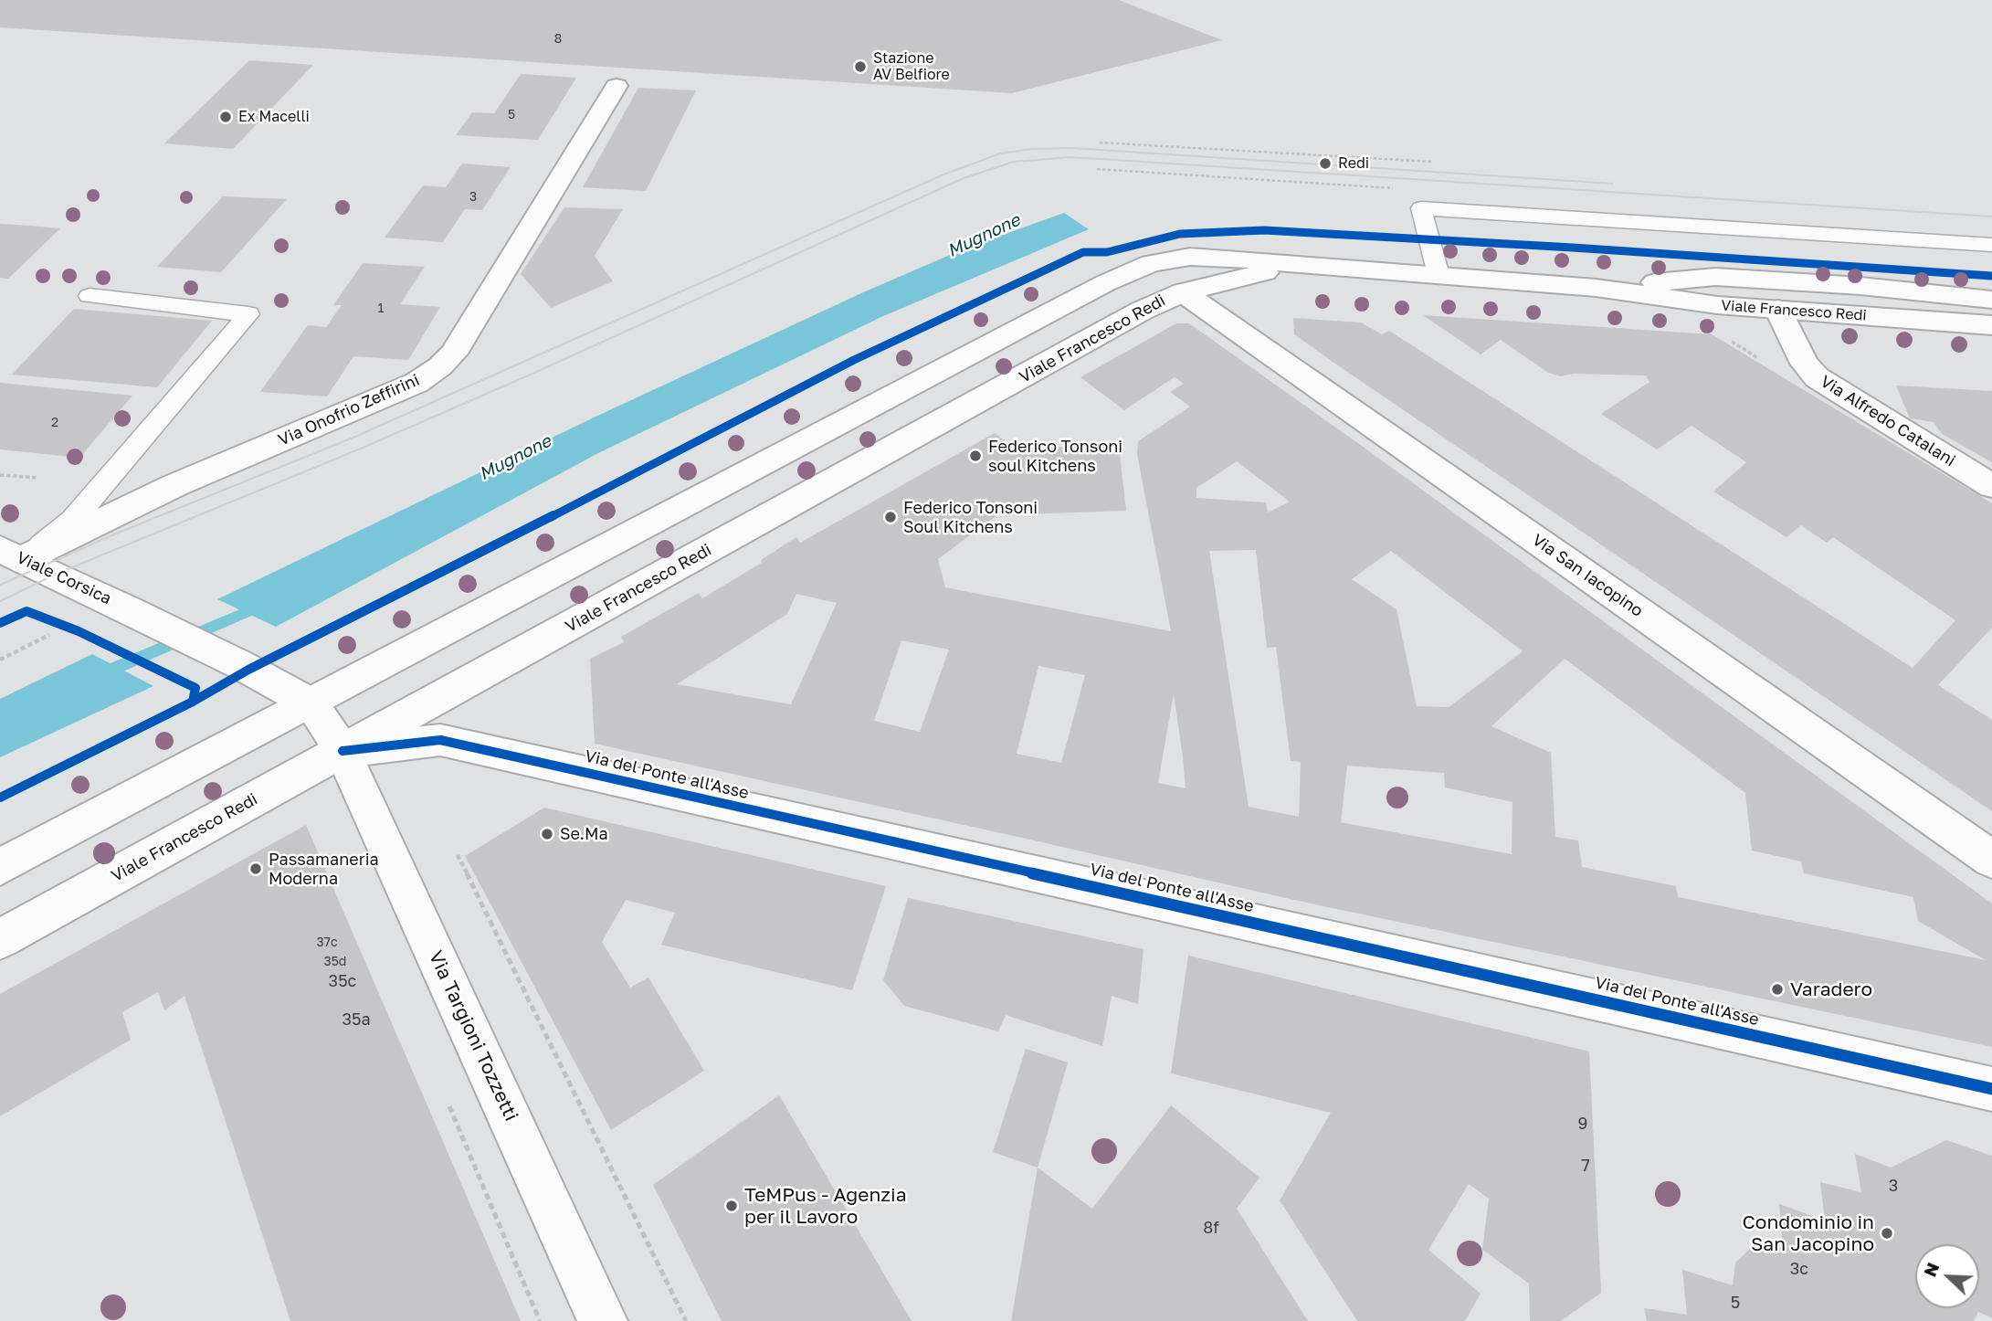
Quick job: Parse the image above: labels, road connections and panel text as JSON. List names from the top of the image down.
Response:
{
  "streets": {
    "main road": [
      "Viale Francesco Redi",
      "Via Onofrio Zeffirini",
      "Via Alfredo Catalani",
      "Via San Iacopino",
      "Viale Corsica",
      "Via del Ponte all'Asse",
      "Via Targioni Tozzetti"
    ]
  },
  "crossings": [
    ["Viale Francesco Redi", "Via Alfredo Catalani"],
    ["Viale Francesco Redi", "Via San Iacopino"],
    ["Viale Francesco Redi", "Viale Corsica"],
    ["Viale Francesco Redi", "Via del Ponte all'Asse"],
    ["Viale Francesco Redi", "Via Targioni Tozzetti"],
    ["Via Onofrio Zeffirini", "Viale Corsica"],
    ["Viale Corsica", "Via Targioni Tozzetti"],
    ["Via del Ponte all'Asse", "Via Targioni Tozzetti"]
  ],
  "water": ["Mugnone"],
  "places": [
    "Stazione AV Belfiore",
    "Ex Macelli",
    "Redi",
    "Federico Tonsoni soul Kitchens",
    "Federico Tonsoni Soul Kitchens",
    "Se.Ma",
    "Passamaneria Moderna",
    "Varadero",
    "TeMPus - Agenzia per il Lavoro",
    "Condominio in San Jacopino"
  ],
  "house_numbers": [
    "8",
    "5",
    "3",
    "1",
    "2",
    "37c",
    "35d",
    "35c",
    "35a",
    "9",
    "7",
    "3",
    "8f",
    "3c",
    "5"
  ],
  "north": "top left"
}
